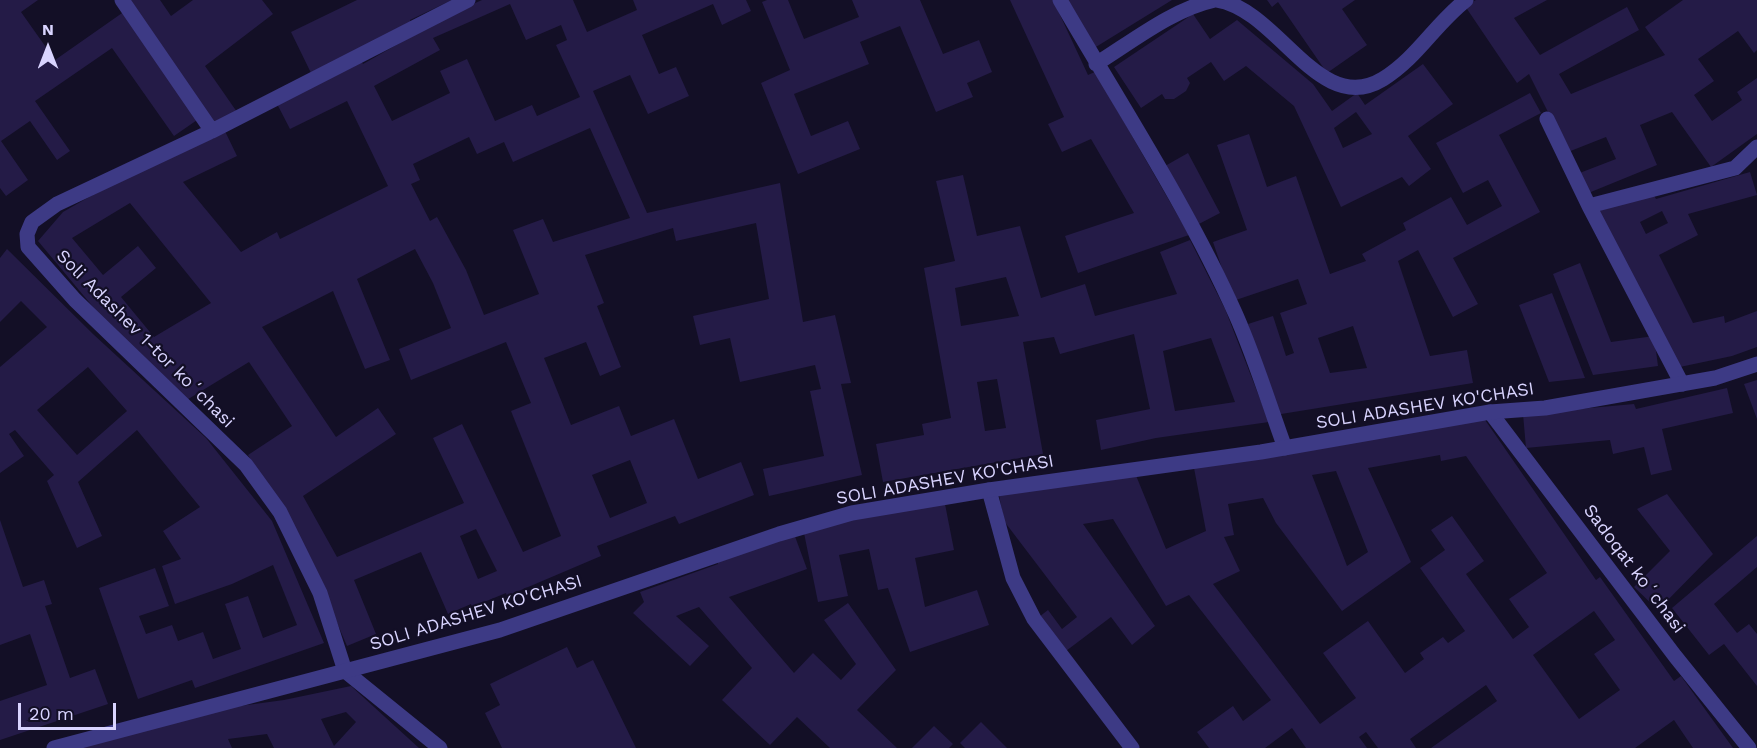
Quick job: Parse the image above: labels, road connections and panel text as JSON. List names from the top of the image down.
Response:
{
  "streets": {
    "street": ["Soli Adashev 1-tor koʻchasi", "SOLI ADASHEV KO'CHASI", "Sadoqat koʻchasi"]
  },
  "crossings": [
    ["Soli Adashev 1-tor koʻchasi", "SOLI ADASHEV KO'CHASI"],
    ["SOLI ADASHEV KO'CHASI", "Sadoqat koʻchasi"]
  ],
  "scale_bar": "20 m",
  "north": "top"
}
